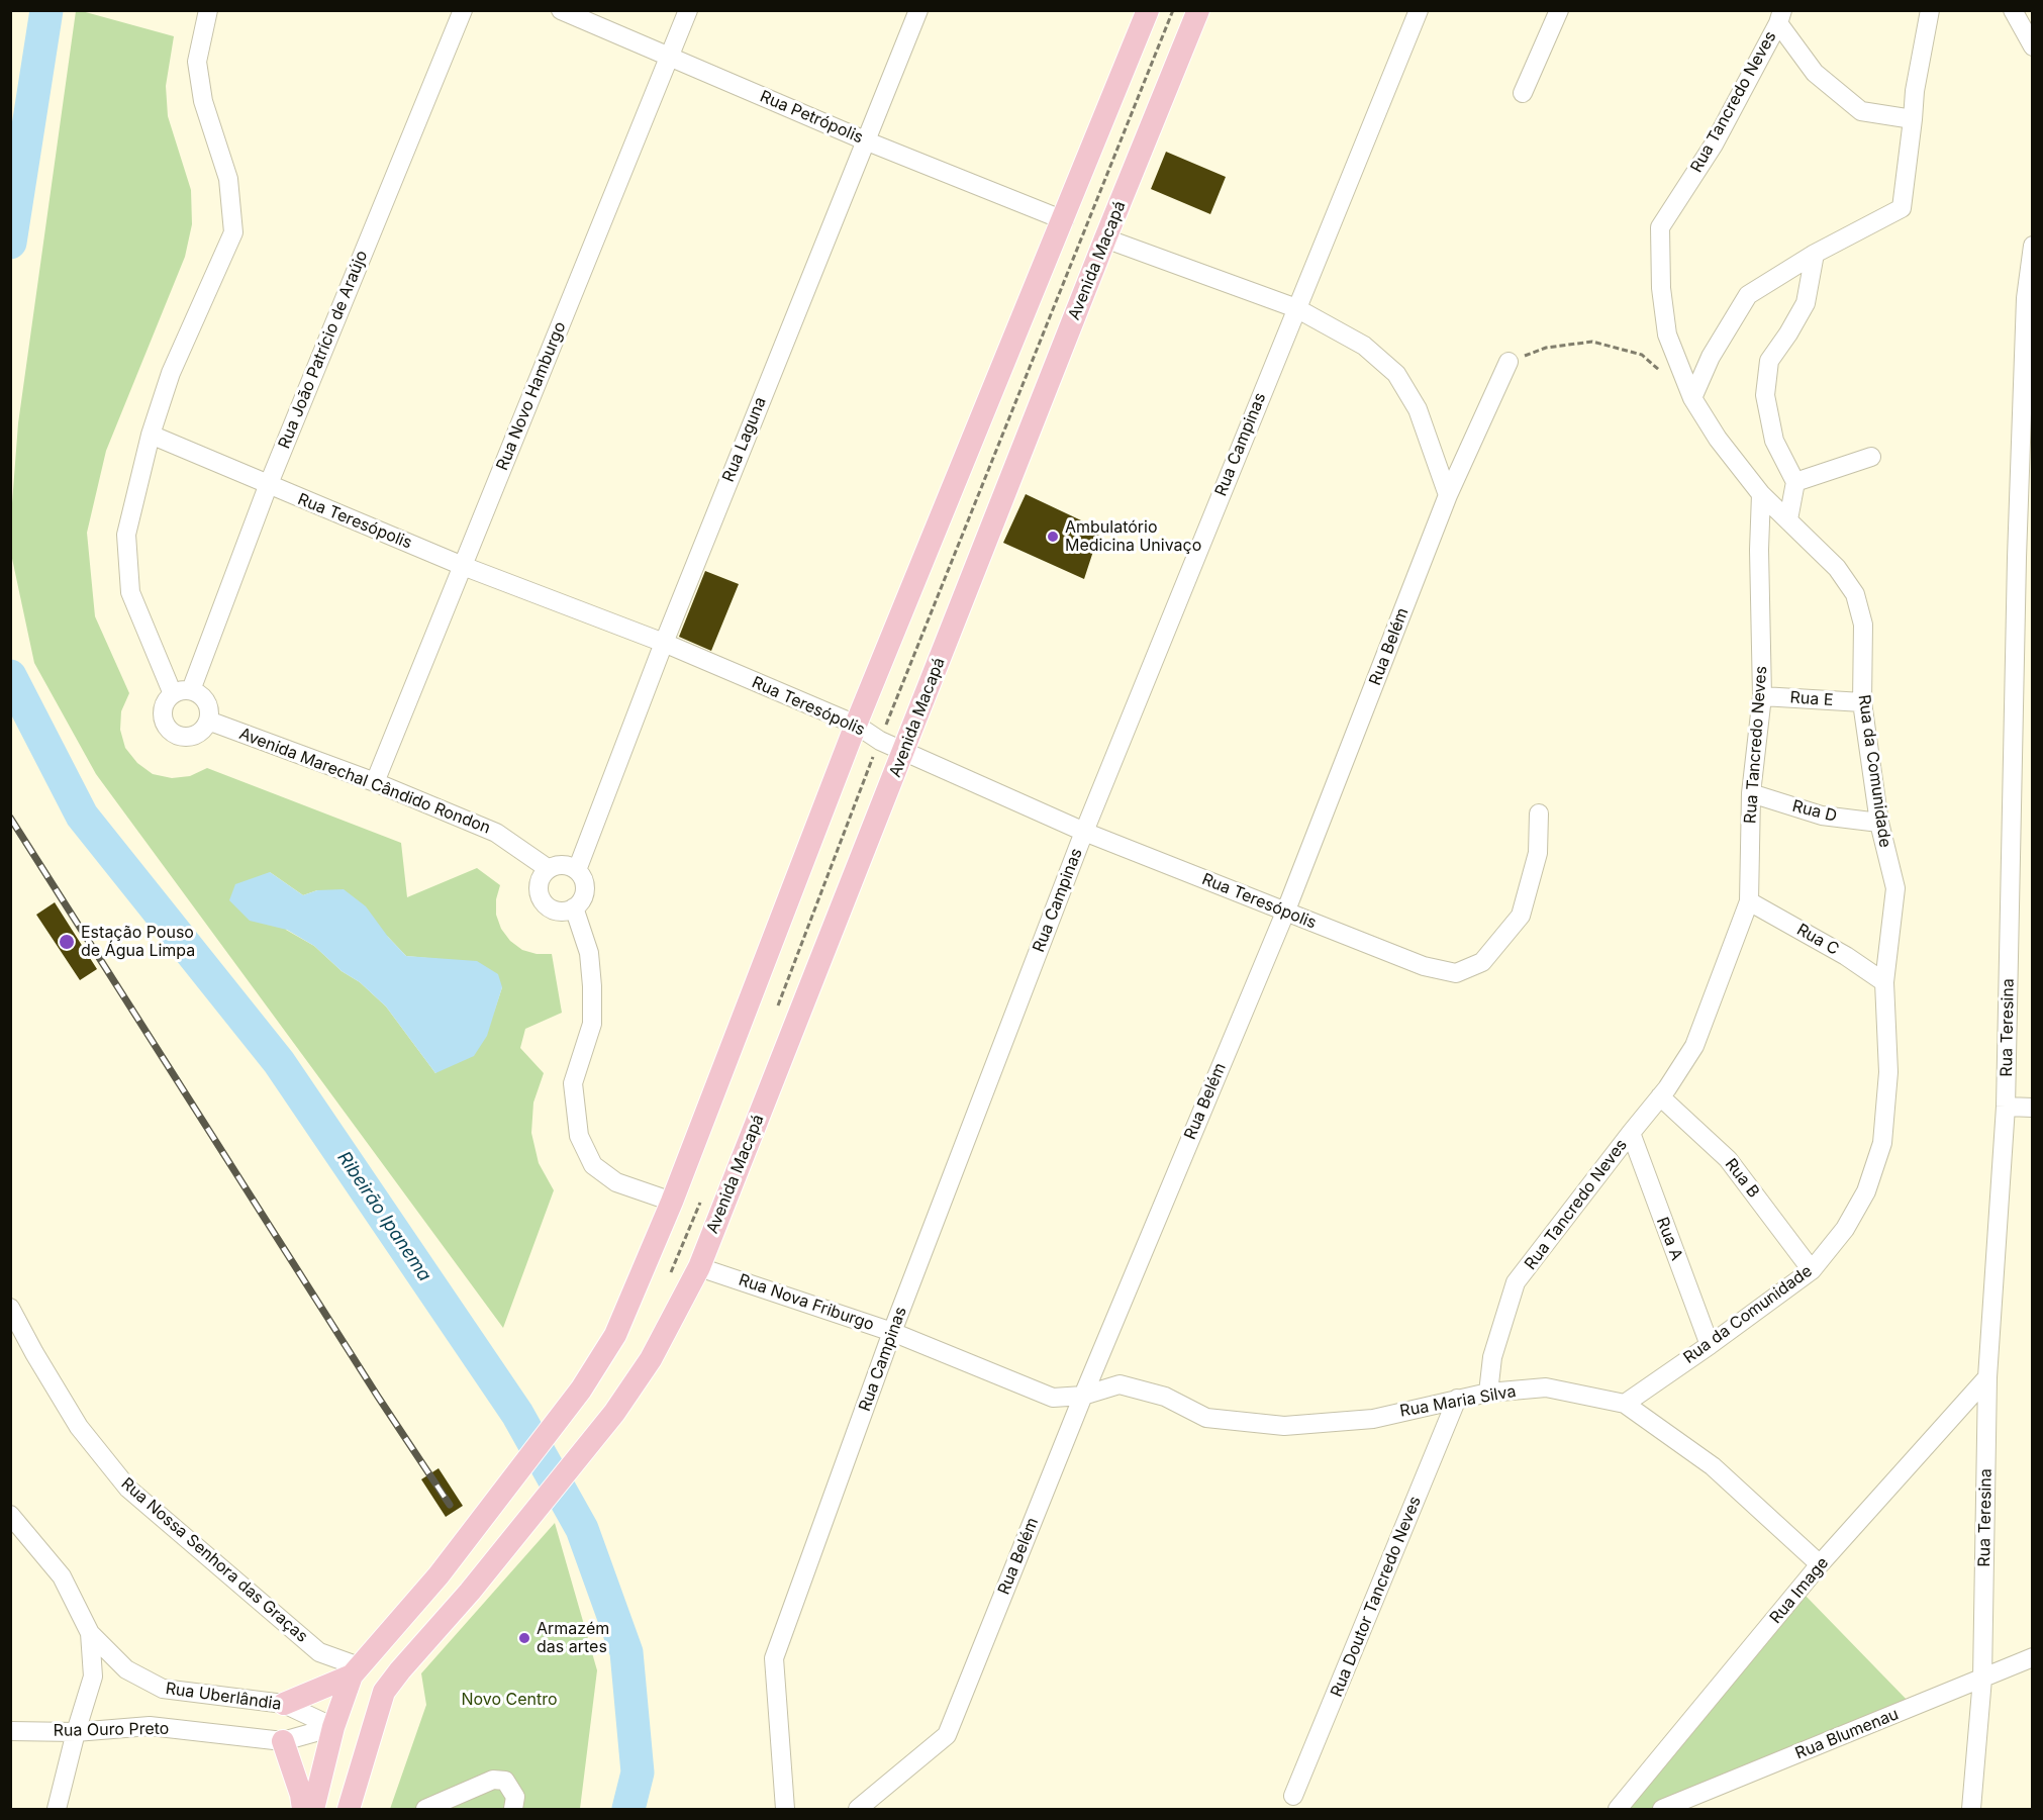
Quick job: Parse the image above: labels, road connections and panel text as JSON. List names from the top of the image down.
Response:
{
  "streets": {
    "main road": ["Avenida Macapá"],
    "street": [
      "Rua Tancredo Neves",
      "Rua Petrópolis",
      "Rua João Patrício de Araújo",
      "Rua Novo Hamburgo",
      "Rua Laguna",
      "Rua Campinas",
      "Rua Teresópolis",
      "Rua Belém",
      "Rua E",
      "Rua da Comunidade",
      "Avenida Marechal Cândido Rondon",
      "Rua D",
      "Rua C",
      "Rua Teresina",
      "Rua B",
      "Rua A",
      "Rua Nova Friburgo",
      "Rua Maria Silva",
      "Rua Nossa Senhora das Graças",
      "Rua Image",
      "Rua Doutor Tancredo Neves",
      "Rua Uberlândia",
      "Rua Ouro Preto",
      "Rua Blumenau"
    ]
  },
  "crossings": [
    ["Rua Tancredo Neves", "Rua E"],
    ["Rua Tancredo Neves", "Rua da Comunidade"],
    ["Rua Tancredo Neves", "Rua D"],
    ["Rua Tancredo Neves", "Rua C"],
    ["Rua Tancredo Neves", "Rua B"],
    ["Rua Tancredo Neves", "Rua A"],
    ["Rua Tancredo Neves", "Rua Maria Silva"],
    ["Rua Petrópolis", "Rua Novo Hamburgo"],
    ["Rua Petrópolis", "Rua Laguna"],
    ["Avenida Macapá", "Rua Teresópolis"],
    ["Avenida Macapá", "Rua Nova Friburgo"],
    ["Rua João Patrício de Araújo", "Rua Teresópolis"],
    ["Rua João Patrício de Araújo", "Avenida Marechal Cândido Rondon"],
    ["Rua Novo Hamburgo", "Rua Teresópolis"],
    ["Rua Novo Hamburgo", "Avenida Marechal Cândido Rondon"],
    ["Rua Laguna", "Rua Teresópolis"],
    ["Rua Laguna", "Avenida Marechal Cândido Rondon"],
    ["Rua Campinas", "Rua Teresópolis"],
    ["Rua Campinas", "Rua Nova Friburgo"],
    ["Rua Teresópolis", "Rua Belém"],
    ["Rua Belém", "Rua Nova Friburgo"],
    ["Rua Belém", "Rua Maria Silva"],
    ["Rua E", "Rua da Comunidade"],
    ["Rua da Comunidade", "Rua D"],
    ["Rua da Comunidade", "Rua C"],
    ["Rua da Comunidade", "Rua B"],
    ["Rua da Comunidade", "Rua A"],
    ["Rua da Comunidade", "Rua Maria Silva"],
    ["Rua Teresina", "Rua Image"],
    ["Rua Teresina", "Rua Blumenau"],
    ["Rua Nova Friburgo", "Rua Maria Silva"],
    ["Rua Maria Silva", "Rua Image"],
    ["Rua Maria Silva", "Rua Doutor Tancredo Neves"]
  ],
  "water": ["Ribeirão Ipanema"],
  "parks": ["Novo Centro"],
  "places": ["Ambulatório Medicina Univaço", "Estação Pouso de Água Limpa", "Armazém das artes"]
}
